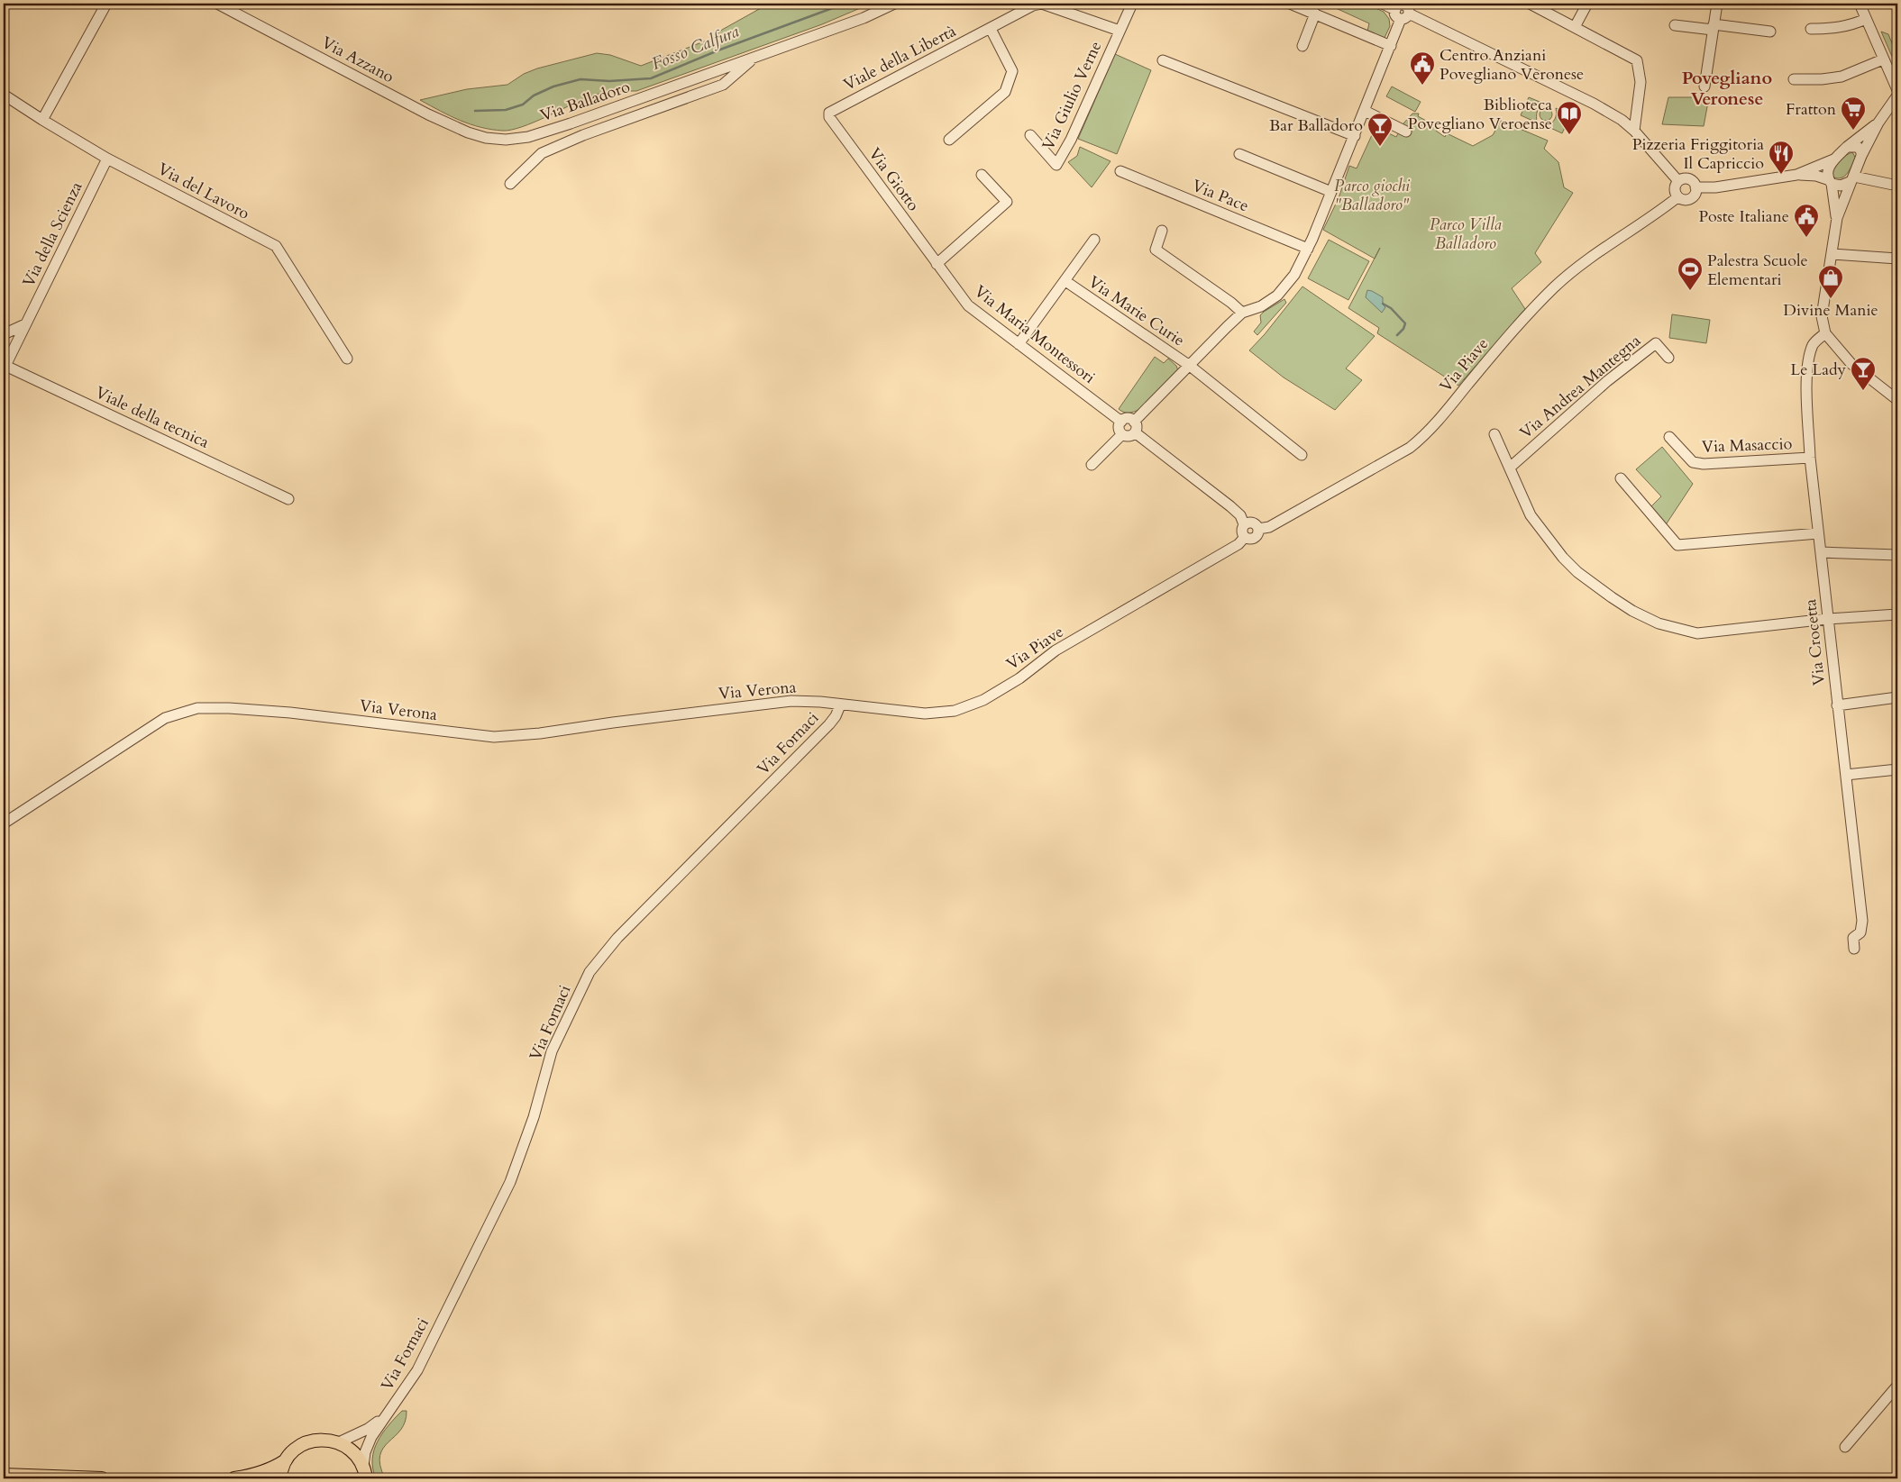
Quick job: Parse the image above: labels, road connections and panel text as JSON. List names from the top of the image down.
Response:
{
  "streets": {
    "street": [
      "Viale della Libertà",
      "Via Azzano",
      "Via Giulio Verne",
      "Via Balladoro",
      "Via Giotto",
      "Via del Lavoro",
      "Via Pace",
      "Via della Scienza",
      "Via Marie Curie",
      "Via Maria Montessori",
      "Via Piave",
      "Via Andrea Mantegna",
      "Viale della tecnica",
      "Via Masaccio",
      "Via Crocetta",
      "Via Verona",
      "Via Fornaci"
    ]
  },
  "crossings": [
    ["Viale della Libertà", "Via Giotto"],
    ["Via Azzano", "Via Balladoro"],
    ["Via Giotto", "Via Maria Montessori"],
    ["Via del Lavoro", "Via della Scienza"],
    ["Via della Scienza", "Viale della tecnica"],
    ["Via Piave", "Via Verona"],
    ["Via Piave", "Via Fornaci"],
    ["Via Masaccio", "Via Crocetta"]
  ],
  "districts": ["Povegliano Veronese"],
  "water": ["Fosso Calfura"],
  "parks": ["Parco giochi \"Balladoro\"", "Parco Villa Balladoro"],
  "places": {
    "public building": ["Centro Anziani Povegliano Veronese", "Poste Italiane"],
    "supermarket": ["Fratton"],
    "library": ["Biblioteca Povegliano Veroense"],
    "bar": ["Bar Balladoro", "Le Lady"],
    "restaurant": ["Pizzeria Friggitoria Il Capriccio"],
    "sports": ["Palestra Scuole Elementari"],
    "shop": ["Divine Manie"]
  }
}
